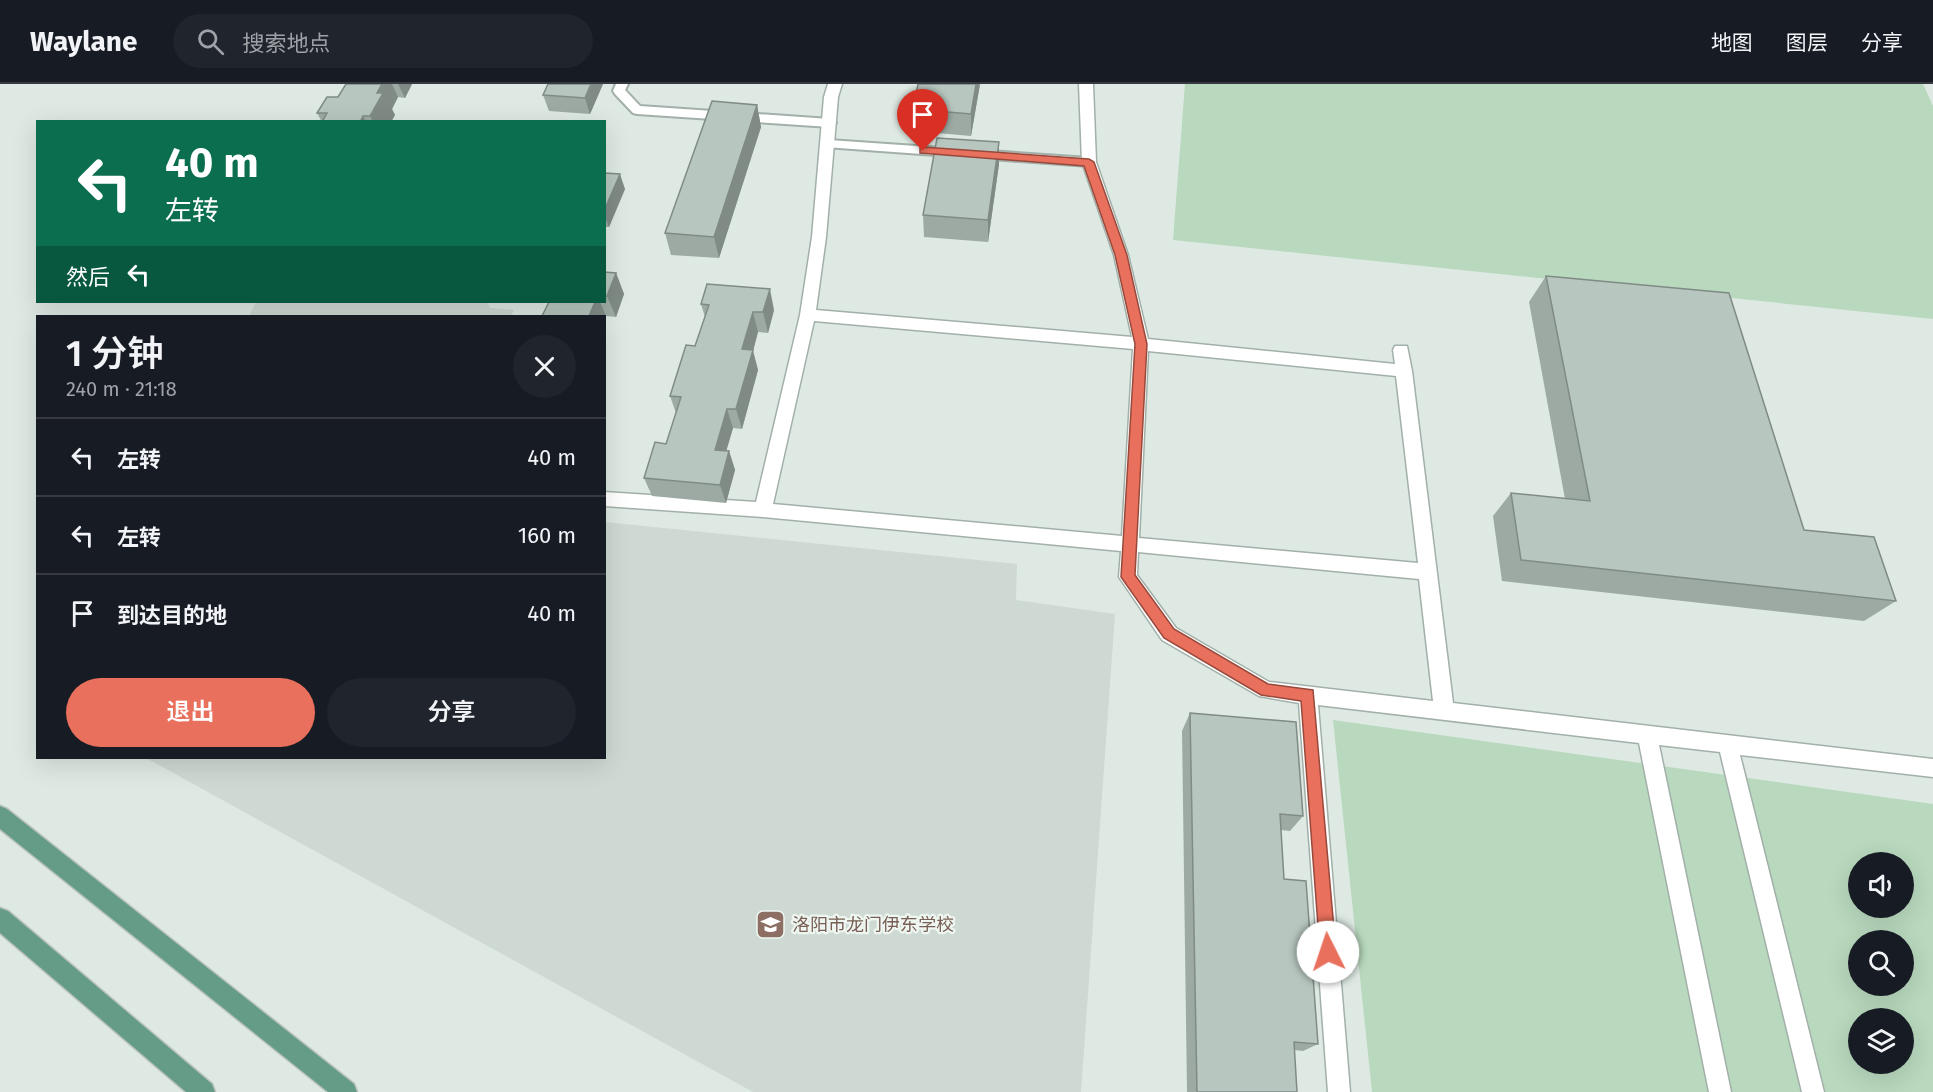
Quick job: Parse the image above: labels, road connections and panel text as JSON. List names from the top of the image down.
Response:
{
  "places": {
    "school or university": ["洛阳市龙门伊东学校"]
  },
  "page": {
    "header": "Waylane",
    "search": "搜索地点",
    "nav": ["地图", "图层", "分享"],
    "turn": ["40 m", "左转"],
    "then": "然后",
    "heading": ["1 分钟", "240 m · 21:18"],
    "list": [
      {
        "name": "左转",
        "value": "40 m"
      },
      {
        "name": "左转",
        "value": "160 m"
      },
      {
        "name": "到达目的地",
        "value": "40 m"
      }
    ],
    "buttons": ["退出", "分享"]
  }
}
